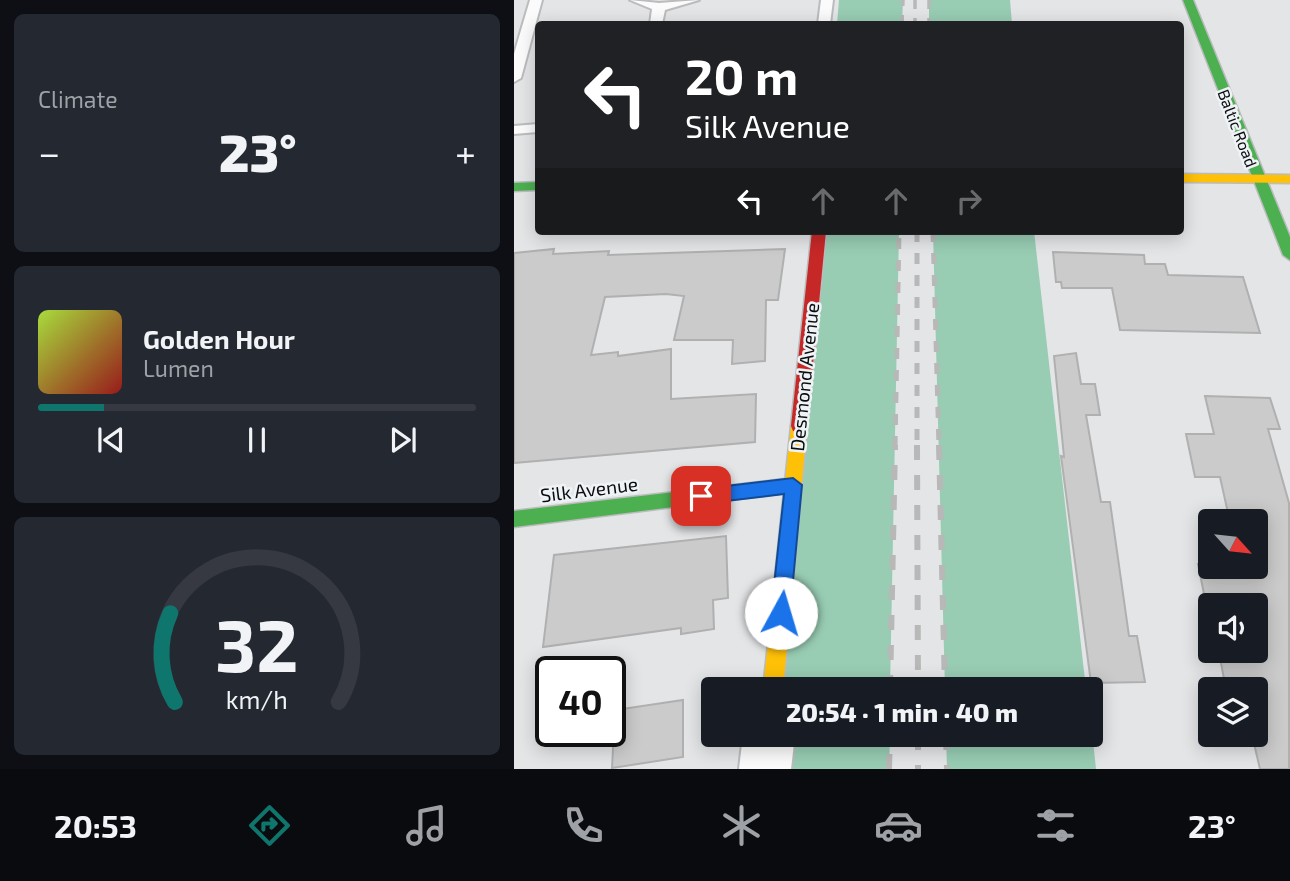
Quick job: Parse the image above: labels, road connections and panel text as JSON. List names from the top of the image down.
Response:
{
  "streets": {
    "street": ["Baltic Road", "Desmond Avenue", "Silk Avenue"]
  },
  "crossings": [
    ["Desmond Avenue", "Silk Avenue"]
  ],
  "north": "bottom right",
  "page": {
    "tile": "Climate",
    "turn": ["20 m", "Silk Avenue"],
    "heat": ["−", "23°", "+"],
    "song": ["Golden Hour", "Lumen"],
    "limit": "40",
    "trip": "20:54 · 1 min · 40 m",
    "tabs": ["20:53", "23°"],
    "gauge": ["32", "km/h"]
  }
}
